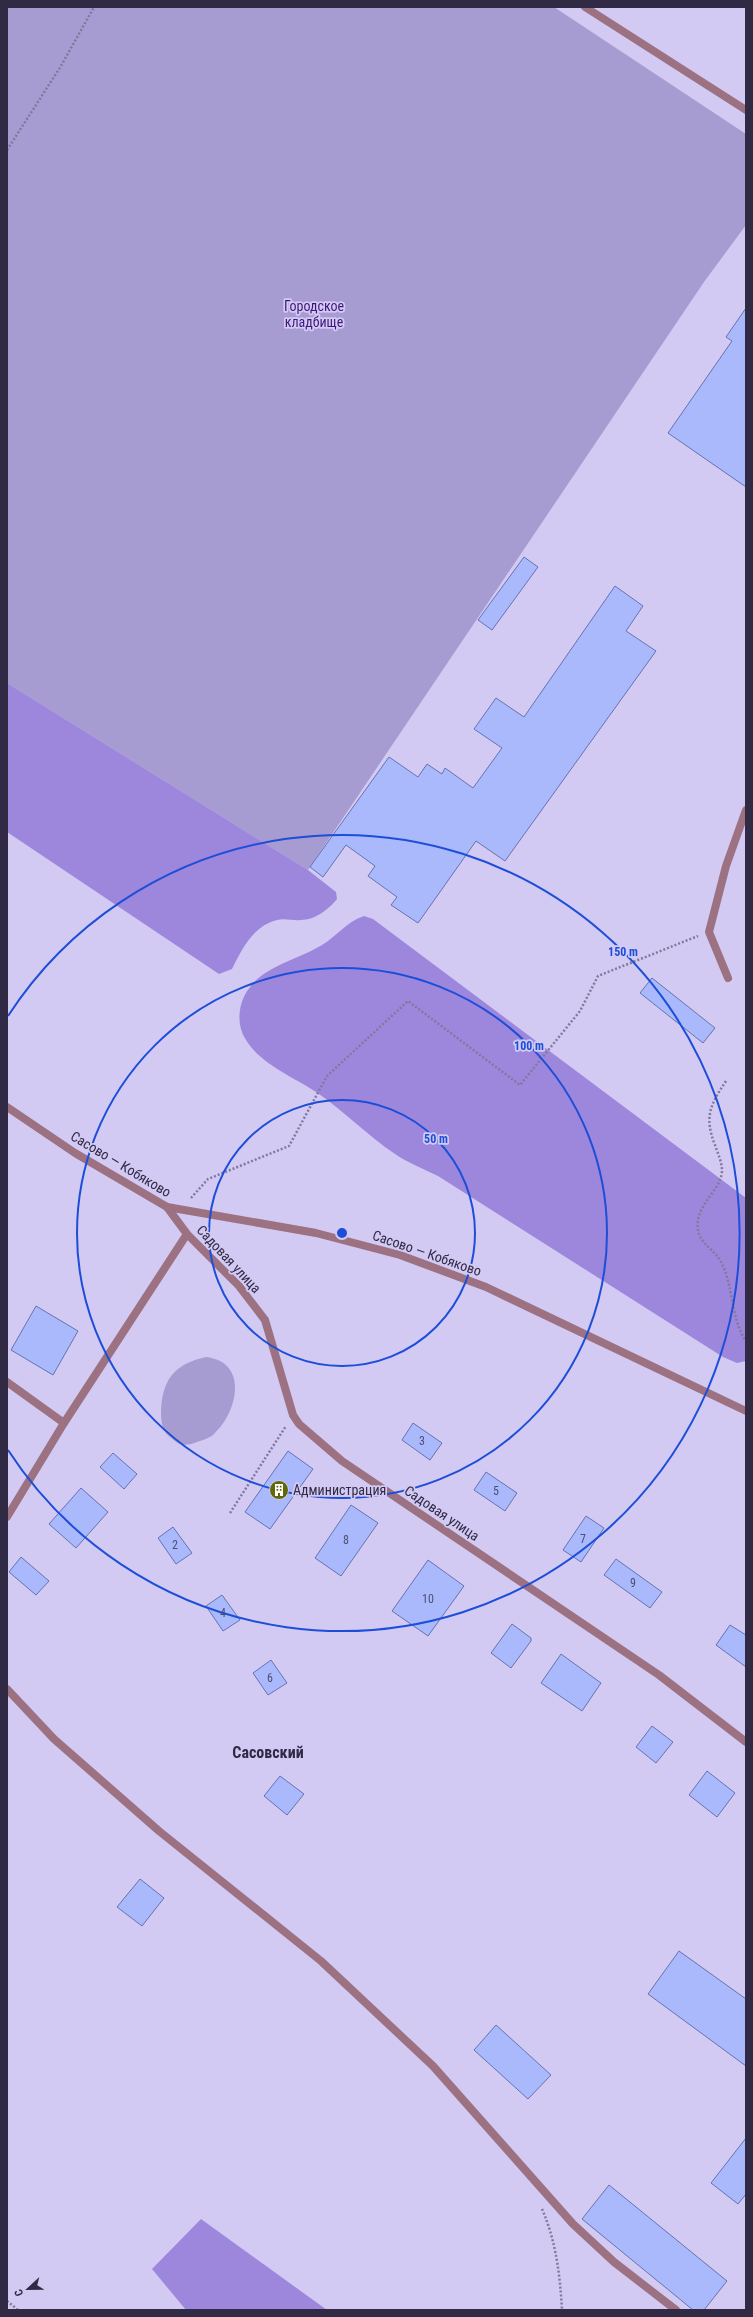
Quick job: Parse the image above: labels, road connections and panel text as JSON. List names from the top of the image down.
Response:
{
  "streets": {
    "street": ["Сасово — Кобяково", "Садовая улица"]
  },
  "crossings": [
    ["Сасово — Кобяково", "Садовая улица"]
  ],
  "districts": ["Сасовский"],
  "parks": ["Городское кладбище"],
  "places": {
    "building": ["Администрация"]
  },
  "house_numbers": [
    "3",
    "5",
    "7",
    "8",
    "2",
    "9",
    "10",
    "4",
    "6"
  ],
  "north": "left",
  "rings": ["150 m", "100 m", "50 m"]
}
